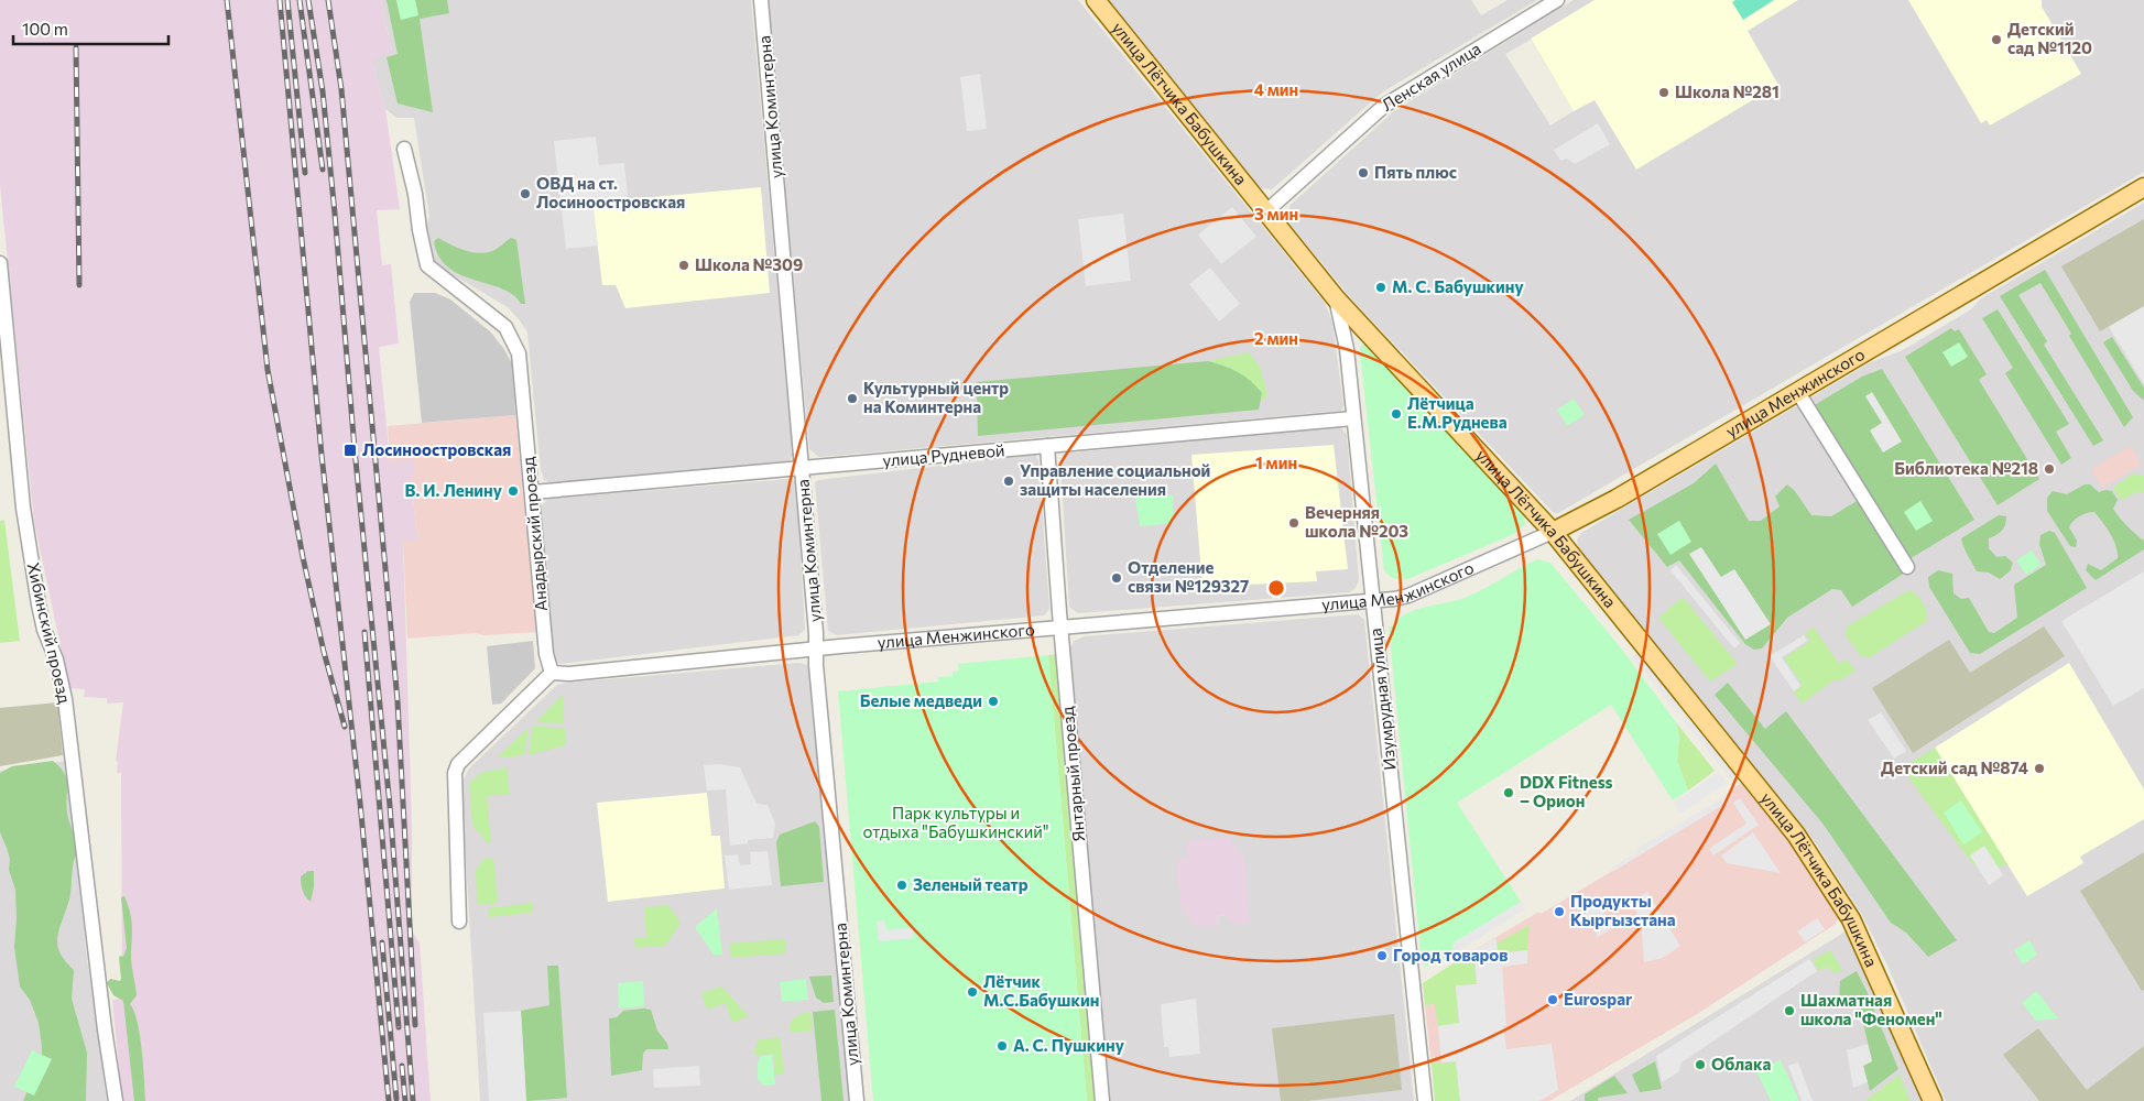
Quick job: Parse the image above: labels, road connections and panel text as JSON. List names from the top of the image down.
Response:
{
  "streets": {
    "main road": ["улица Лётчика Бабушкина", "улица Менжинского"],
    "street": [
      "Ленская улица",
      "улица Коминтерна",
      "улица Рудневой",
      "Анадырский проезд",
      "Хибинский проезд",
      "Изумрудная улица",
      "Янтарный проезд"
    ]
  },
  "crossings": [
    ["Ленская улица", "улица Лётчика Бабушкина"],
    ["улица Лётчика Бабушкина", "улица Менжинского"],
    ["улица Лётчика Бабушкина", "Изумрудная улица"],
    ["улица Коминтерна", "улица Менжинского"],
    ["улица Коминтерна", "улица Рудневой"],
    ["улица Менжинского", "Анадырский проезд"],
    ["улица Менжинского", "Изумрудная улица"],
    ["улица Менжинского", "Янтарный проезд"],
    ["улица Рудневой", "Анадырский проезд"],
    ["улица Рудневой", "Изумрудная улица"],
    ["улица Рудневой", "Янтарный проезд"]
  ],
  "parks": ["Парк культуры и отдыха \"Бабушкинский\""],
  "places": {
    "other": [
      "Детский сад №1120",
      "Школа №281",
      "Пять плюс",
      "ОВД на ст. Лосиноостровская",
      "Школа №309",
      "М. С. Бабушкину",
      "Культурный центр на Коминтерна",
      "Лётчица Е.М.Руднева",
      "Библиотека №218",
      "Управление социальной защиты населения",
      "В. И. Ленину",
      "Вечерняя школа №203",
      "Отделение связи №129327",
      "Белые медведи",
      "Детский сад №874",
      "DDX Fitness – Орион",
      "Зеленый театр",
      "Продукты Кыргызстана",
      "Город товаров",
      "Лётчик М.С.Бабушкин",
      "Eurospar",
      "Шахматная школа \"Феномен\"",
      "А. С. Пушкину",
      "Облака"
    ],
    "transit": ["Лосиноостровская"]
  },
  "scale_bar": "100 m",
  "rings": [
    "4 мин",
    "3 мин",
    "2 мин",
    "1 мин"
  ]
}
